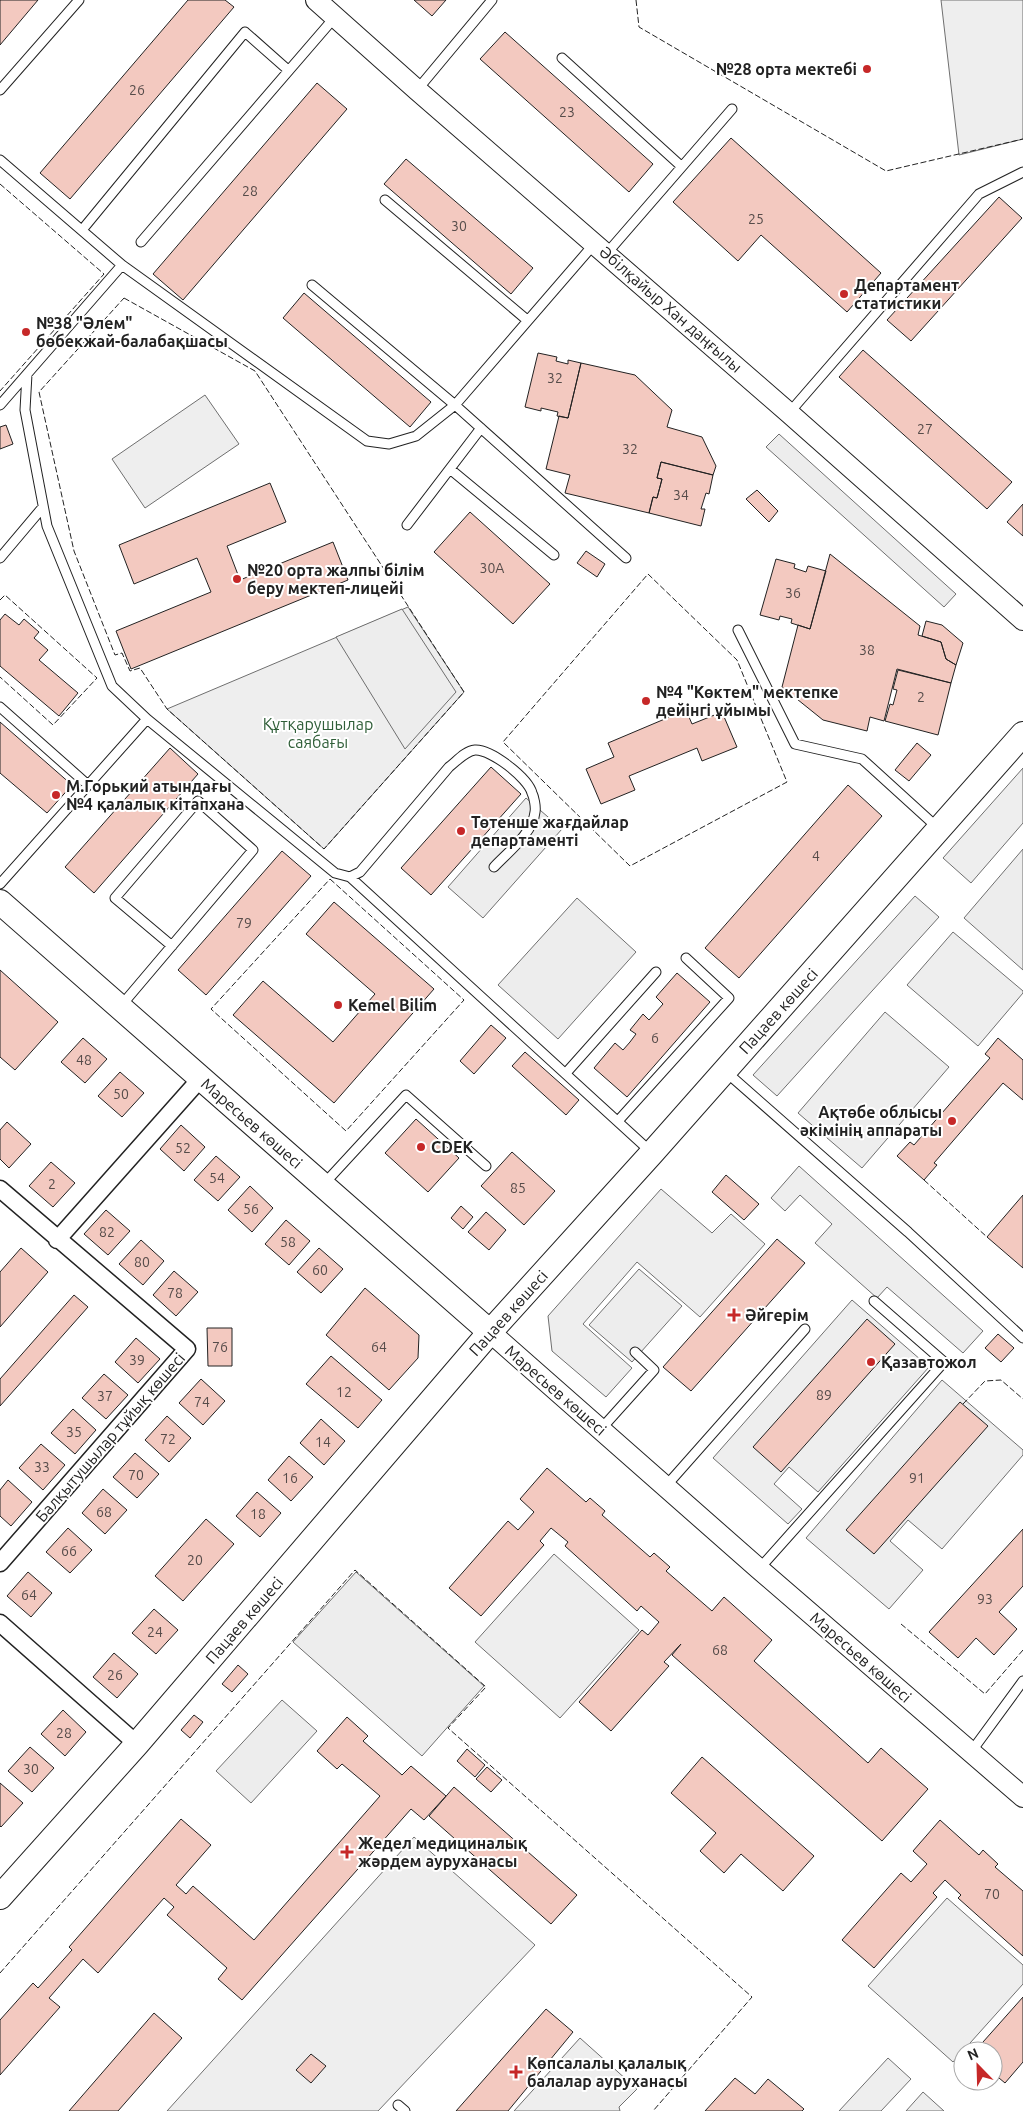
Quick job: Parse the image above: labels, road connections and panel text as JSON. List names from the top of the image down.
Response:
{
  "streets": {
    "main road": ["Пацаев көшесі", "Маресьев көшесі"],
    "street": ["Әбілқайыр Хан даңғылы", "Балқытушылар тұйық көшесі"]
  },
  "crossings": [
    ["Пацаев көшесі", "Маресьев көшесі"]
  ],
  "parks": ["Құтқарушылар саябағы"],
  "places": {
    "other": [
      "№28 орта мектебі",
      "Департамент статистики",
      "№38 \"Әлем\" бөбекжай-балабақшасы",
      "№20 орта жалпы білім беру мектеп-лицейі",
      "№4 \"Көктем\" мектепке дейінгі ұйымы",
      "М.Горький атындағы №4 қалалық кітапхана",
      "Төтенше жағдайлар департаменті",
      "Kemel Bilim",
      "Ақтөбе облысы әкімінің аппараты",
      "CDEK",
      "Қазавтожол"
    ],
    "health": ["Әйгерім", "Жедел медициналық жәрдем ауруханасы", "Көпсалалы қалалық балалар ауруханасы"]
  },
  "house_numbers": [
    "26",
    "23",
    "28",
    "25",
    "30",
    "32",
    "27",
    "32",
    "34",
    "30А",
    "36",
    "38",
    "2",
    "4",
    "79",
    "6",
    "48",
    "50",
    "52",
    "54",
    "2",
    "85",
    "56",
    "82",
    "58",
    "80",
    "60",
    "78",
    "76",
    "64",
    "39",
    "12",
    "89",
    "37",
    "74",
    "35",
    "72",
    "14",
    "33",
    "70",
    "16",
    "91",
    "68",
    "18",
    "66",
    "20",
    "64",
    "93",
    "24",
    "68",
    "26",
    "28",
    "30",
    "70"
  ],
  "north": "top left"
}
